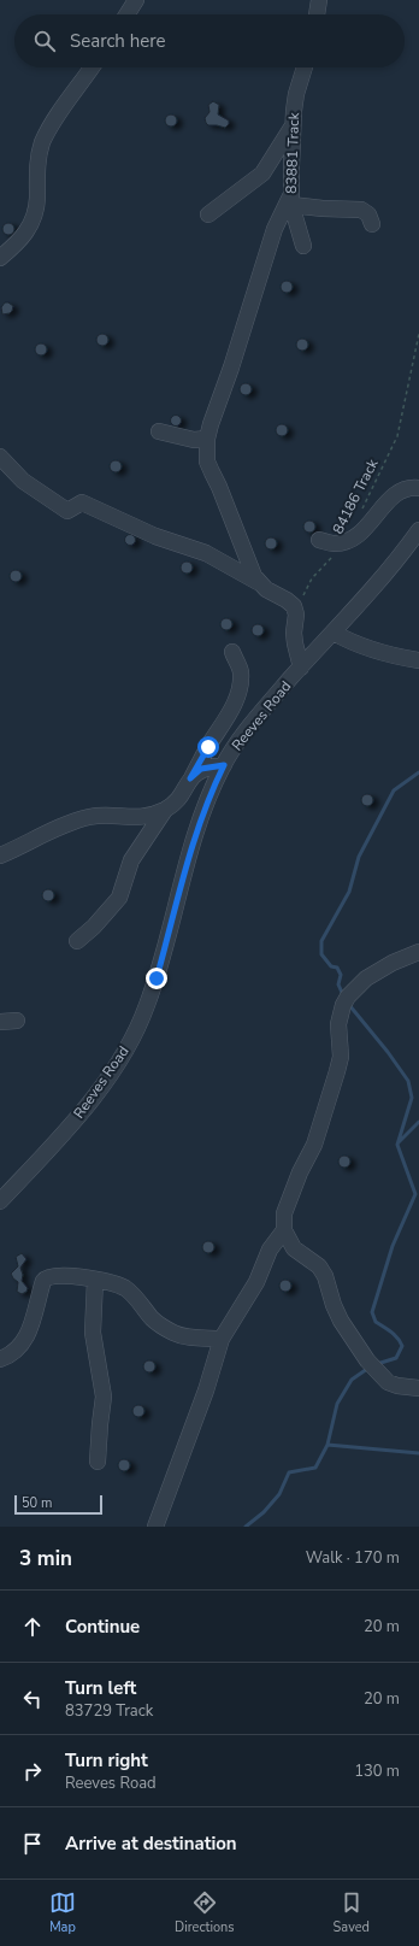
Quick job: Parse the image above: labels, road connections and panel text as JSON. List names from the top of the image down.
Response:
{
  "streets": {
    "street": ["83881 Track", "Reeves Road"],
    "path": ["84186 Track"]
  },
  "scale_bar": "50 m",
  "page": {
    "search": "Search here",
    "scale": "50 m",
    "heading": ["3 min", "Walk · 170 m"],
    "list": [
      ["Continue", "20 m"],
      ["Turn left", "83729 Track", "20 m"],
      ["Turn right", "Reeves Road", "130 m"],
      "Arrive at destination"
    ],
    "nav": ["Map", "Directions", "Saved"]
  }
}
